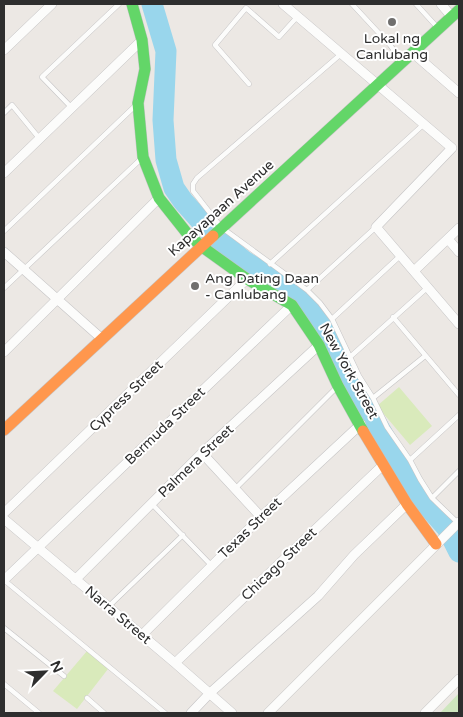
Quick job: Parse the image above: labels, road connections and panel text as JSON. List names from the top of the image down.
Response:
{
  "streets": {
    "street": [
      "Kapayapaan Avenue",
      "New York Street",
      "Cypress Street",
      "Bermuda Street",
      "Palmera Street",
      "Texas Street",
      "Chicago Street",
      "Narra Street"
    ]
  },
  "crossings": [
    ["Kapayapaan Avenue", "New York Street"],
    ["New York Street", "Cypress Street"],
    ["New York Street", "Bermuda Street"],
    ["New York Street", "Palmera Street"],
    ["New York Street", "Texas Street"],
    ["New York Street", "Chicago Street"],
    ["Bermuda Street", "Narra Street"],
    ["Palmera Street", "Narra Street"],
    ["Texas Street", "Narra Street"],
    ["Chicago Street", "Narra Street"]
  ],
  "places": ["Lokal ng Canlubang", "Ang Dating Daan - Canlubang"],
  "north": "top right"
}
